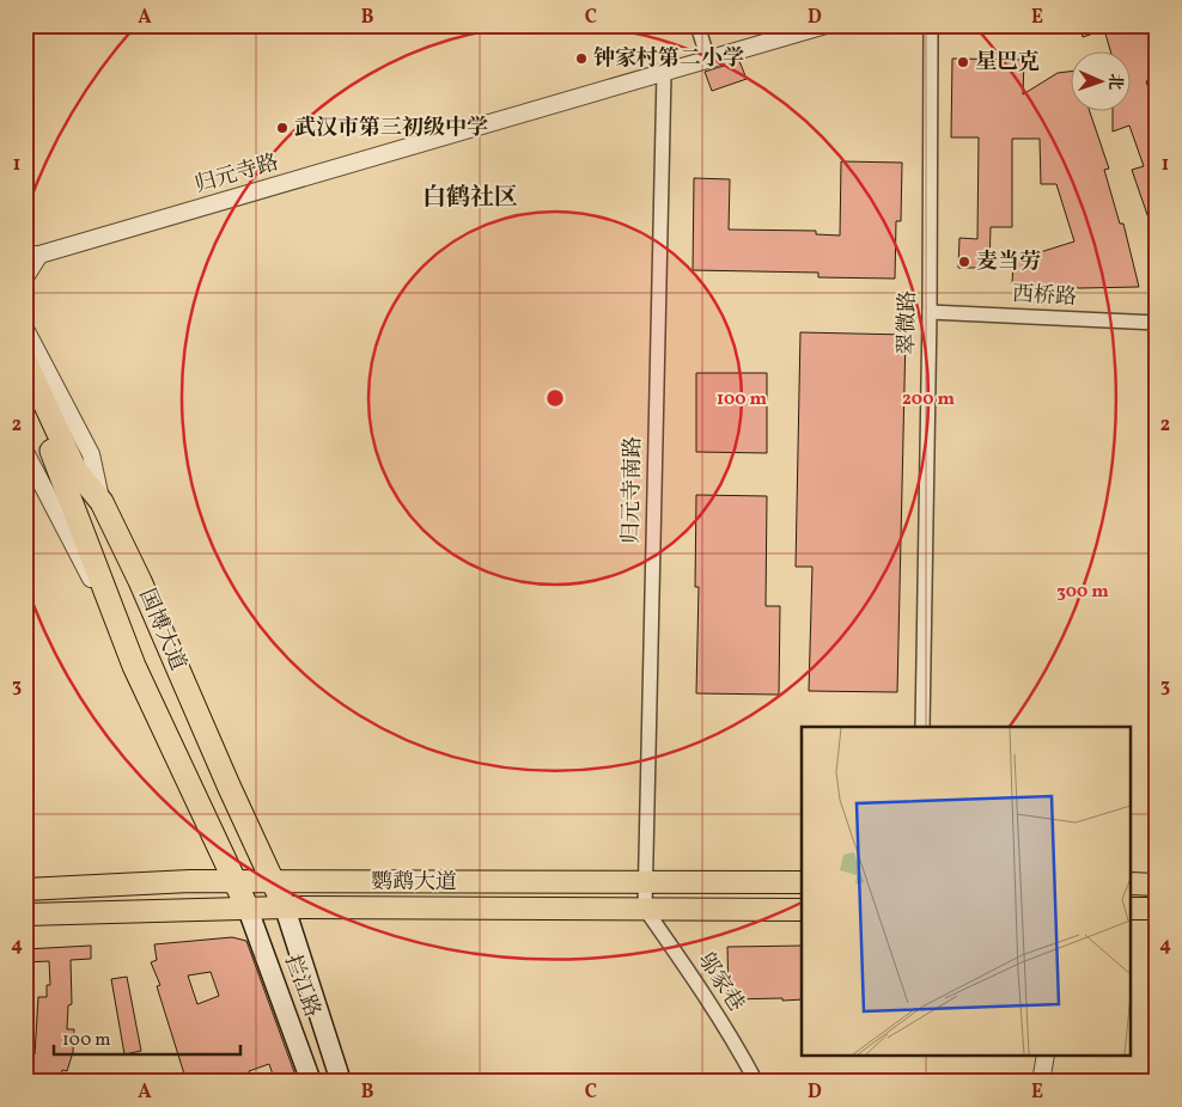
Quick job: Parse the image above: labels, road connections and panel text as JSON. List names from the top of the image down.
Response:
{
  "streets": {
    "highway": ["国博大道"],
    "main road": ["鹦鹉大道", "拦江路"],
    "street": [
      "归元寺路",
      "西桥路",
      "翠微路",
      "归元寺南路",
      "邬家巷"
    ]
  },
  "crossings": [
    ["归元寺路", "归元寺南路"],
    ["西桥路", "翠微路"],
    ["归元寺南路", "鹦鹉大道"],
    ["归元寺南路", "邬家巷"],
    ["国博大道", "鹦鹉大道"],
    ["国博大道", "拦江路"],
    ["鹦鹉大道", "邬家巷"],
    ["鹦鹉大道", "拦江路"]
  ],
  "districts": ["白鹤社区"],
  "places": [
    "钟家村第二小学",
    "星巴克",
    "武汉市第三初级中学",
    "麦当劳"
  ],
  "scale_bar": "100 m",
  "north": "right",
  "grid": {
    "columns": [
      "A",
      "B",
      "C",
      "D",
      "E"
    ],
    "rows": [
      "1",
      "2",
      "3",
      "4"
    ]
  },
  "rings": ["100 m", "200 m", "300 m"]
}
